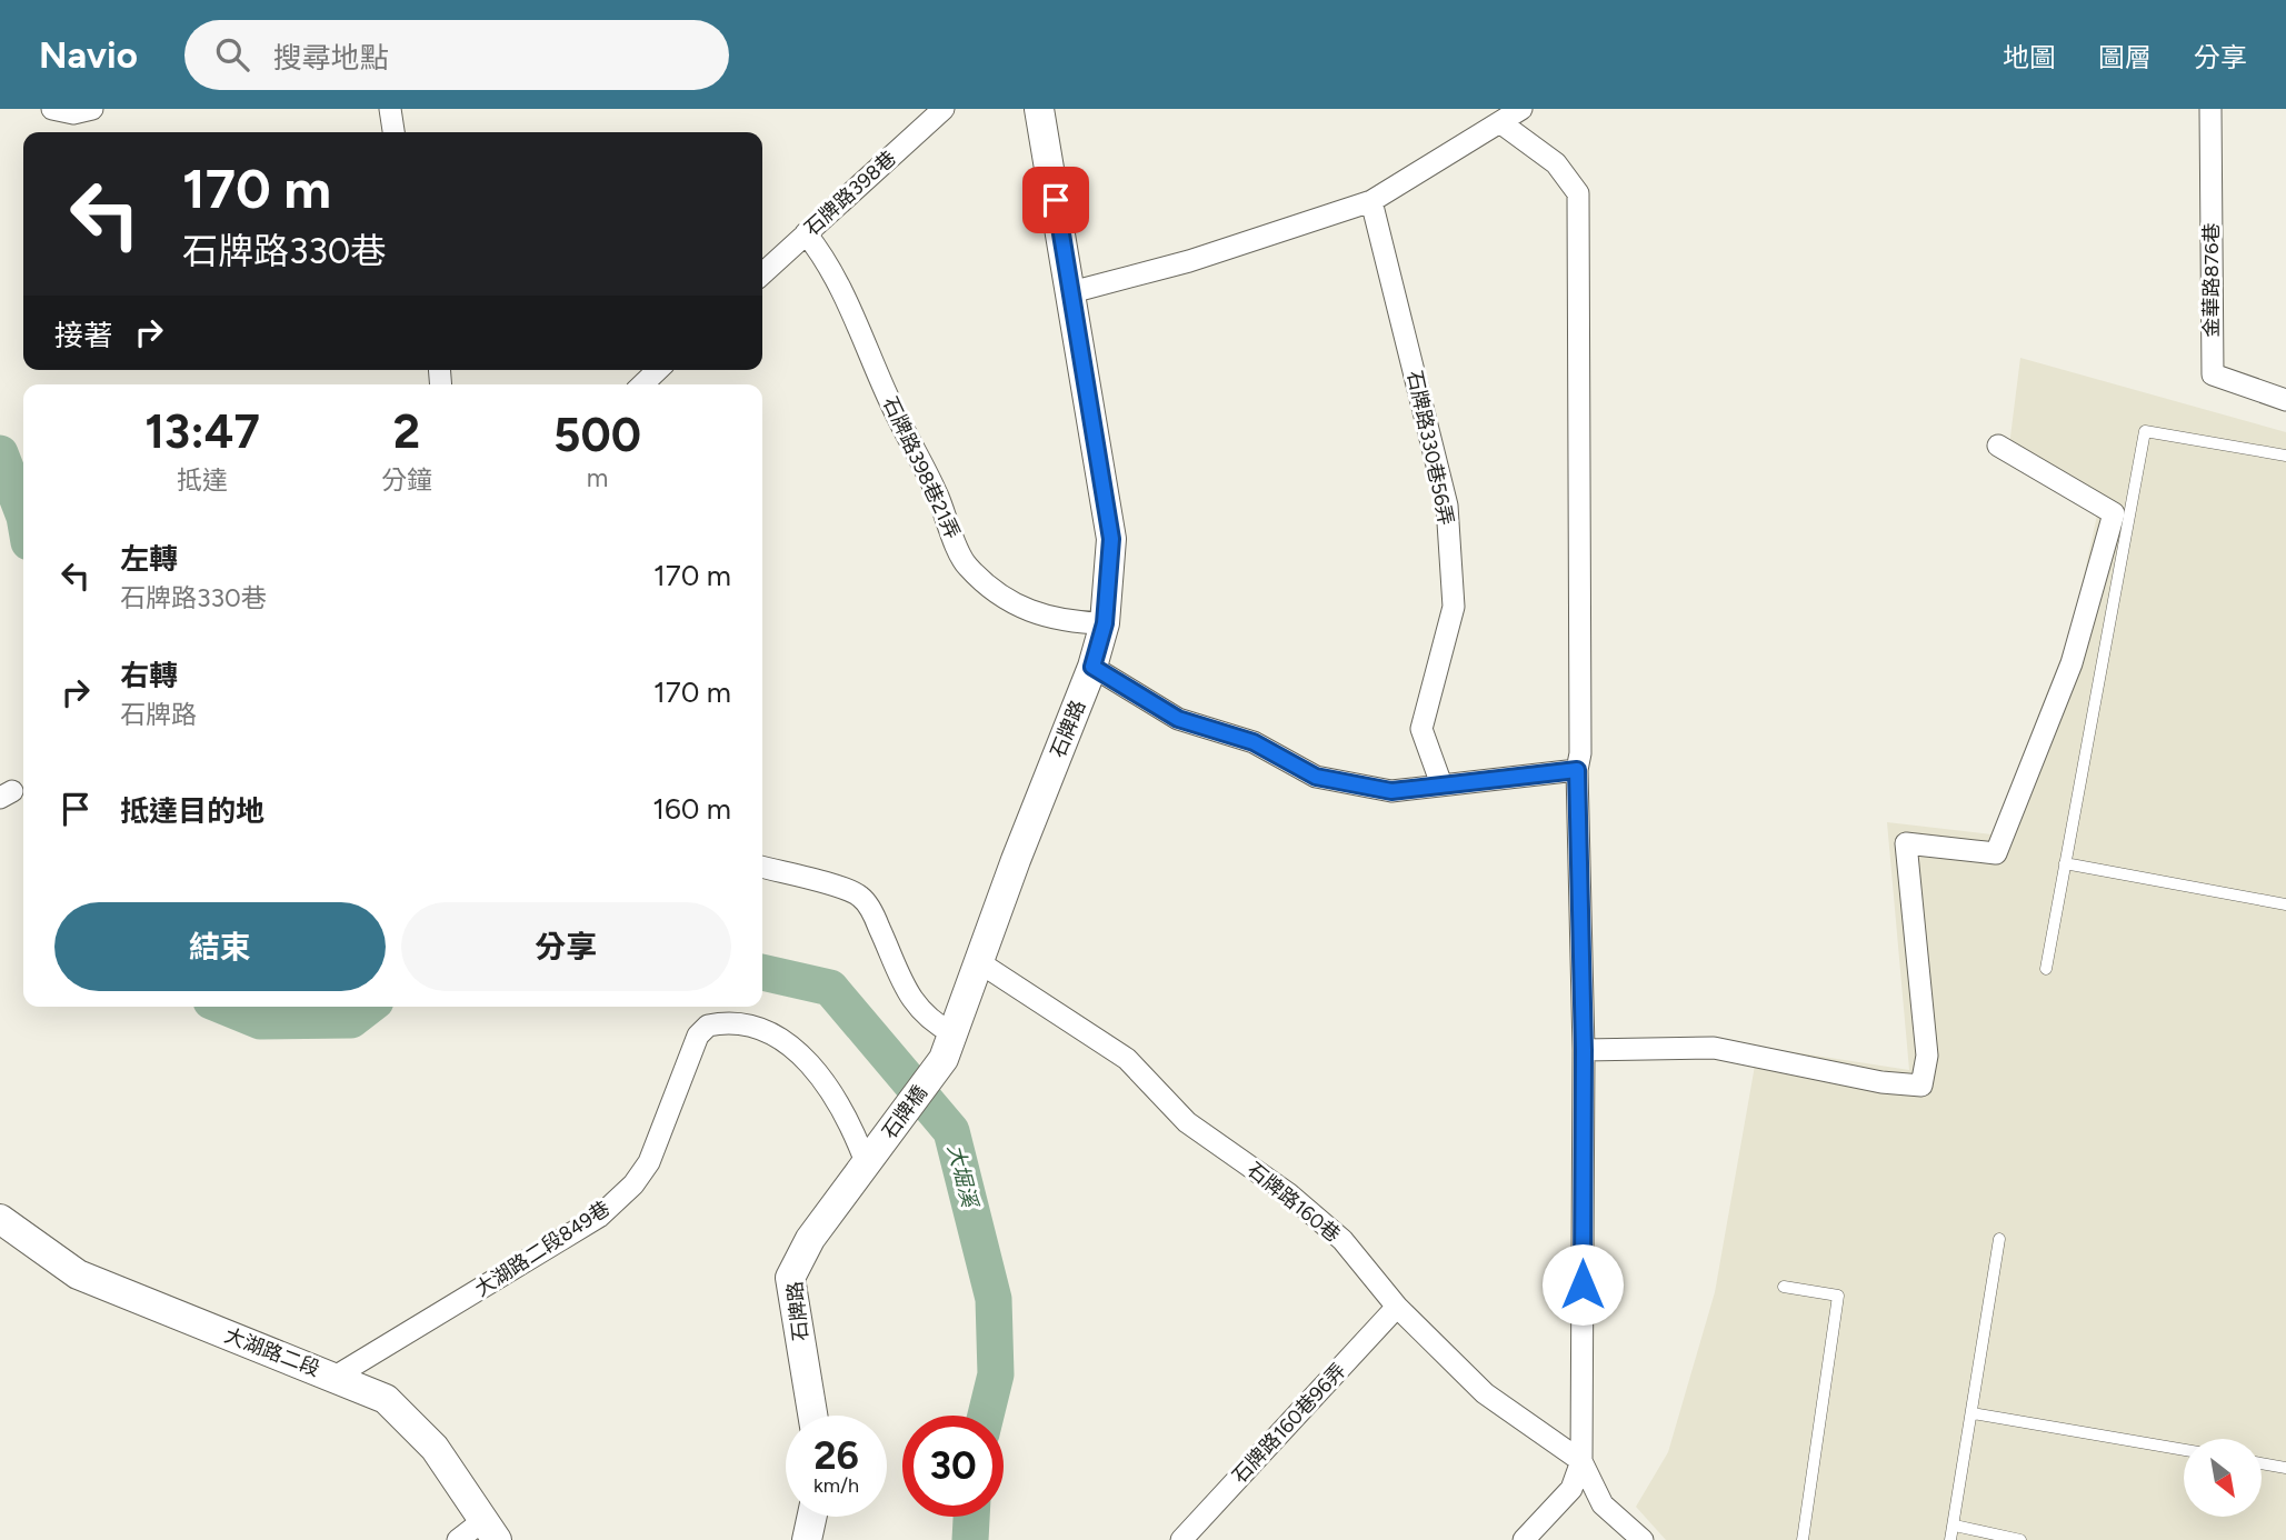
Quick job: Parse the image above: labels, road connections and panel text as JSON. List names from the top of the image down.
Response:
{
  "streets": {
    "street": [
      "石牌路398巷",
      "金華路876巷",
      "石牌路330巷56弄",
      "石牌路398巷21弄",
      "石牌路",
      "石牌橋",
      "石牌路160巷",
      "大湖路二段849巷",
      "大湖路二段",
      "石牌路160巷96弄"
    ]
  },
  "crossings": [
    ["石牌路398巷", "石牌路398巷21弄"],
    ["石牌路398巷21弄", "石牌路"],
    ["石牌路", "石牌橋"],
    ["石牌路", "石牌路160巷"],
    ["石牌路", "大湖路二段849巷"],
    ["石牌橋", "大湖路二段849巷"],
    ["石牌路160巷", "石牌路160巷96弄"],
    ["大湖路二段849巷", "大湖路二段"]
  ],
  "water": ["大堀溪"],
  "north": "bottom right",
  "page": {
    "header": "Navio",
    "search": "搜尋地點",
    "nav": ["地圖", "圖層", "分享"],
    "turn": ["170 m", "石牌路330巷"],
    "then": "接著",
    "eta": [
      "13:47",
      "抵達",
      "2",
      "分鐘",
      "500",
      "m"
    ],
    "list": [
      {
        "name": "左轉",
        "note": "石牌路330巷",
        "value": "170 m"
      },
      {
        "name": "右轉",
        "note": "石牌路",
        "value": "170 m"
      },
      {
        "name": "抵達目的地",
        "value": "160 m"
      }
    ],
    "buttons": ["結束", "分享"],
    "speed": "26 km/h",
    "limit": "30"
  }
}
